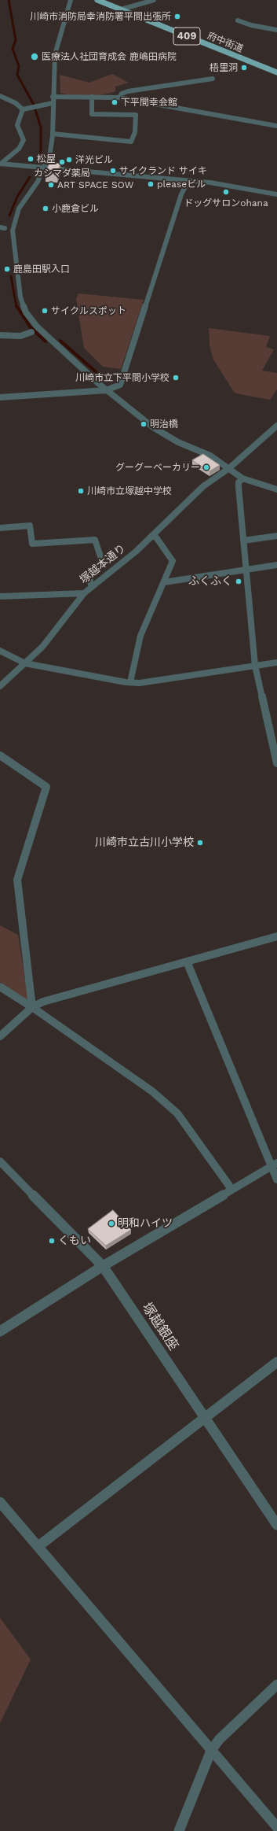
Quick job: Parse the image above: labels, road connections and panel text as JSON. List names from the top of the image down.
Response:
{
  "streets": {
    "highway": ["409", "府中街道"],
    "street": ["塚越本通り", "塚越銀座"]
  },
  "places": [
    "川崎市消防局幸消防署平間出張所",
    "医療法人社団育成会 鹿嶋田病院",
    "梧里洞",
    "下平間幸会館",
    "松屋",
    "洋光ビル",
    "カシマダ薬局",
    "サイクランド サイキ",
    "pleaseビル",
    "ART SPACE SOW",
    "ドッグサロンohana",
    "小鹿倉ビル",
    "鹿島田駅入口",
    "サイクルスポット",
    "川崎市立下平間小学校",
    "明治橋",
    "グーグーベーカリー",
    "川崎市立塚越中学校",
    "ふくふく",
    "川崎市立古川小学校",
    "明和ハイツ",
    "くもい"
  ]
}
